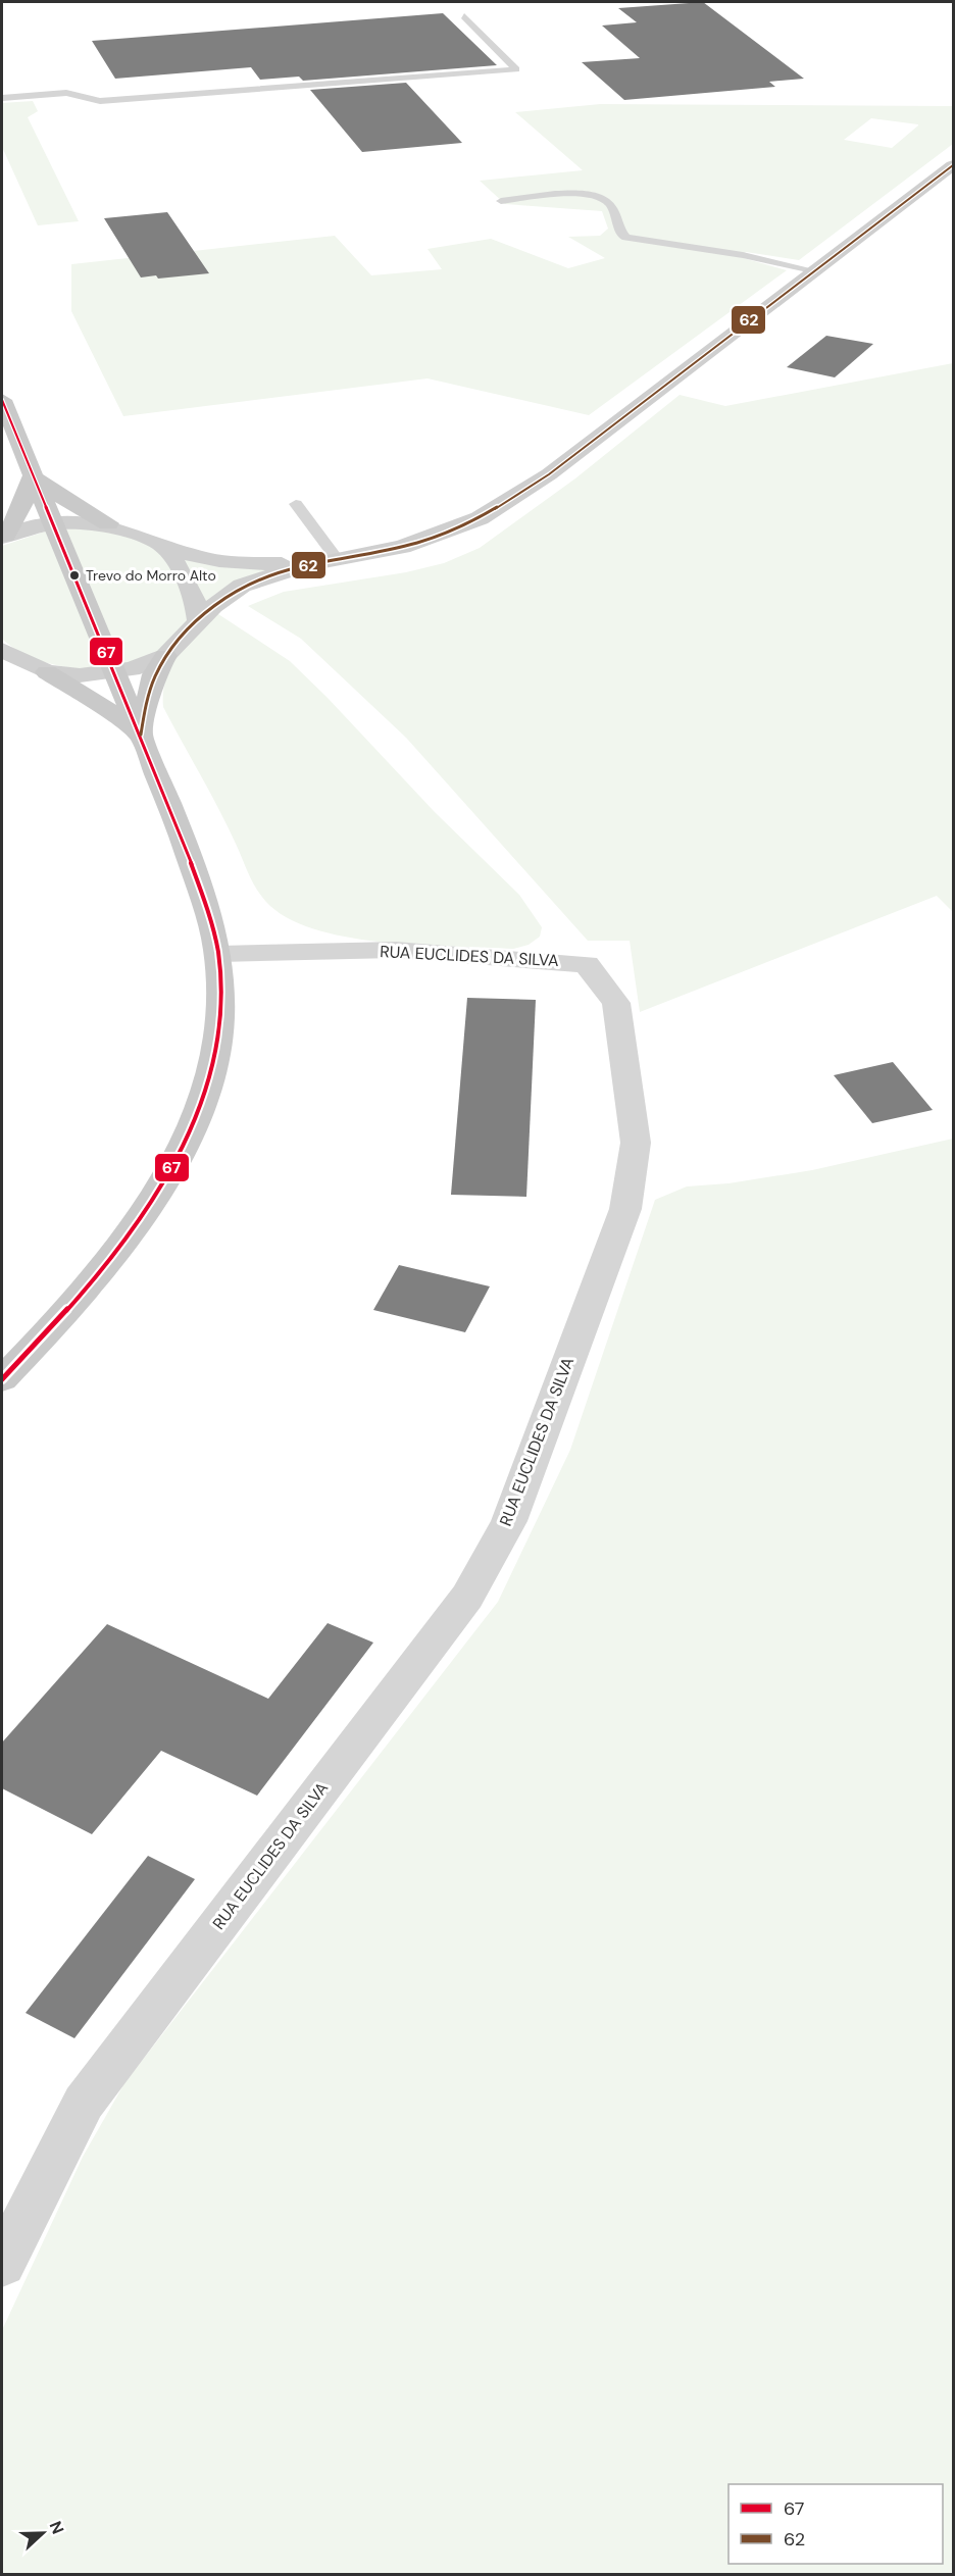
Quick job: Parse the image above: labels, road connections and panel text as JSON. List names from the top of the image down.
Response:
{
  "streets": {
    "street": ["RUA EUCLIDES DA SILVA"]
  },
  "places": ["Trevo do Morro Alto"],
  "lines": ["transit line 62", "transit line 67"],
  "legend": ["67", "62"],
  "north": "right"
}
